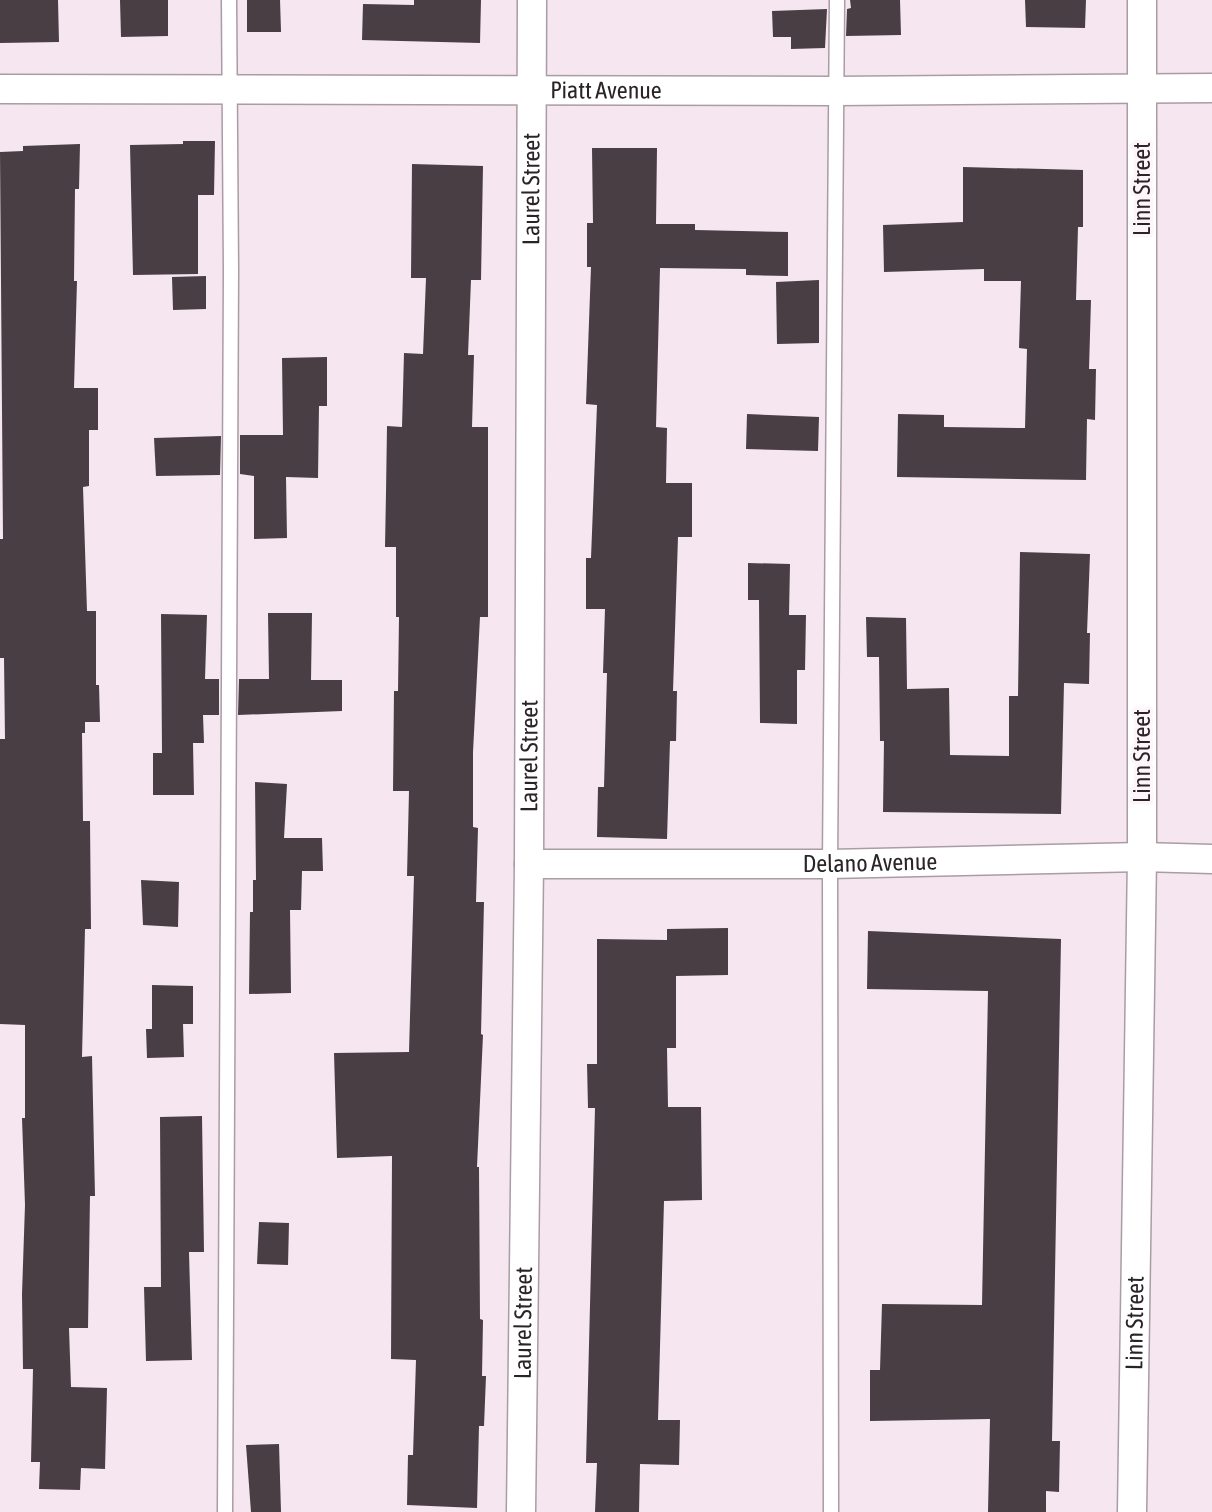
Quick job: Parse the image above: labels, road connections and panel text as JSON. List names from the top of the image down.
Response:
{
  "streets": {
    "street": [
      "Piatt Avenue",
      "Laurel Street",
      "Linn Street",
      "Delano Avenue"
    ]
  },
  "crossings": [
    ["Piatt Avenue", "Laurel Street"],
    ["Piatt Avenue", "Linn Street"],
    ["Laurel Street", "Delano Avenue"],
    ["Linn Street", "Delano Avenue"]
  ]
}
